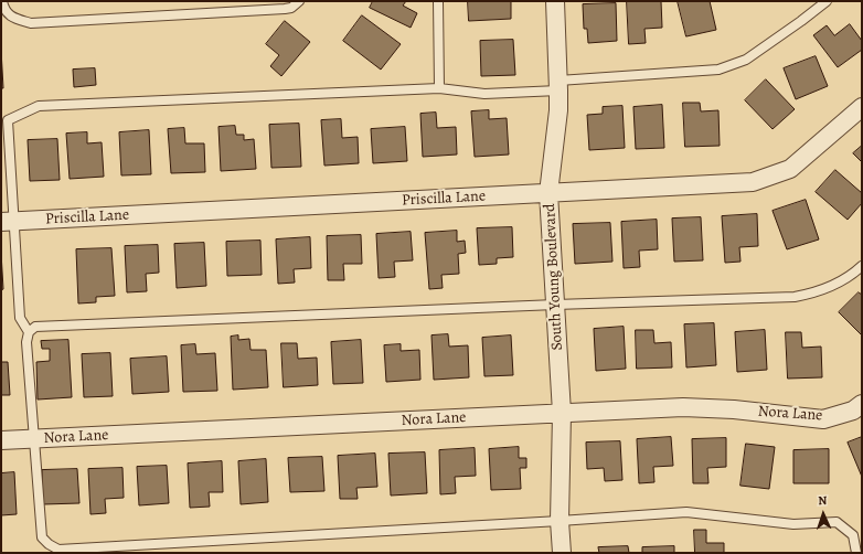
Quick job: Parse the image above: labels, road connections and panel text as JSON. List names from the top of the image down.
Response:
{
  "streets": {
    "street": ["Priscilla Lane", "South Young Boulevard", "Nora Lane"]
  },
  "crossings": [
    ["Priscilla Lane", "South Young Boulevard"],
    ["South Young Boulevard", "Nora Lane"]
  ],
  "north": "top"
}
